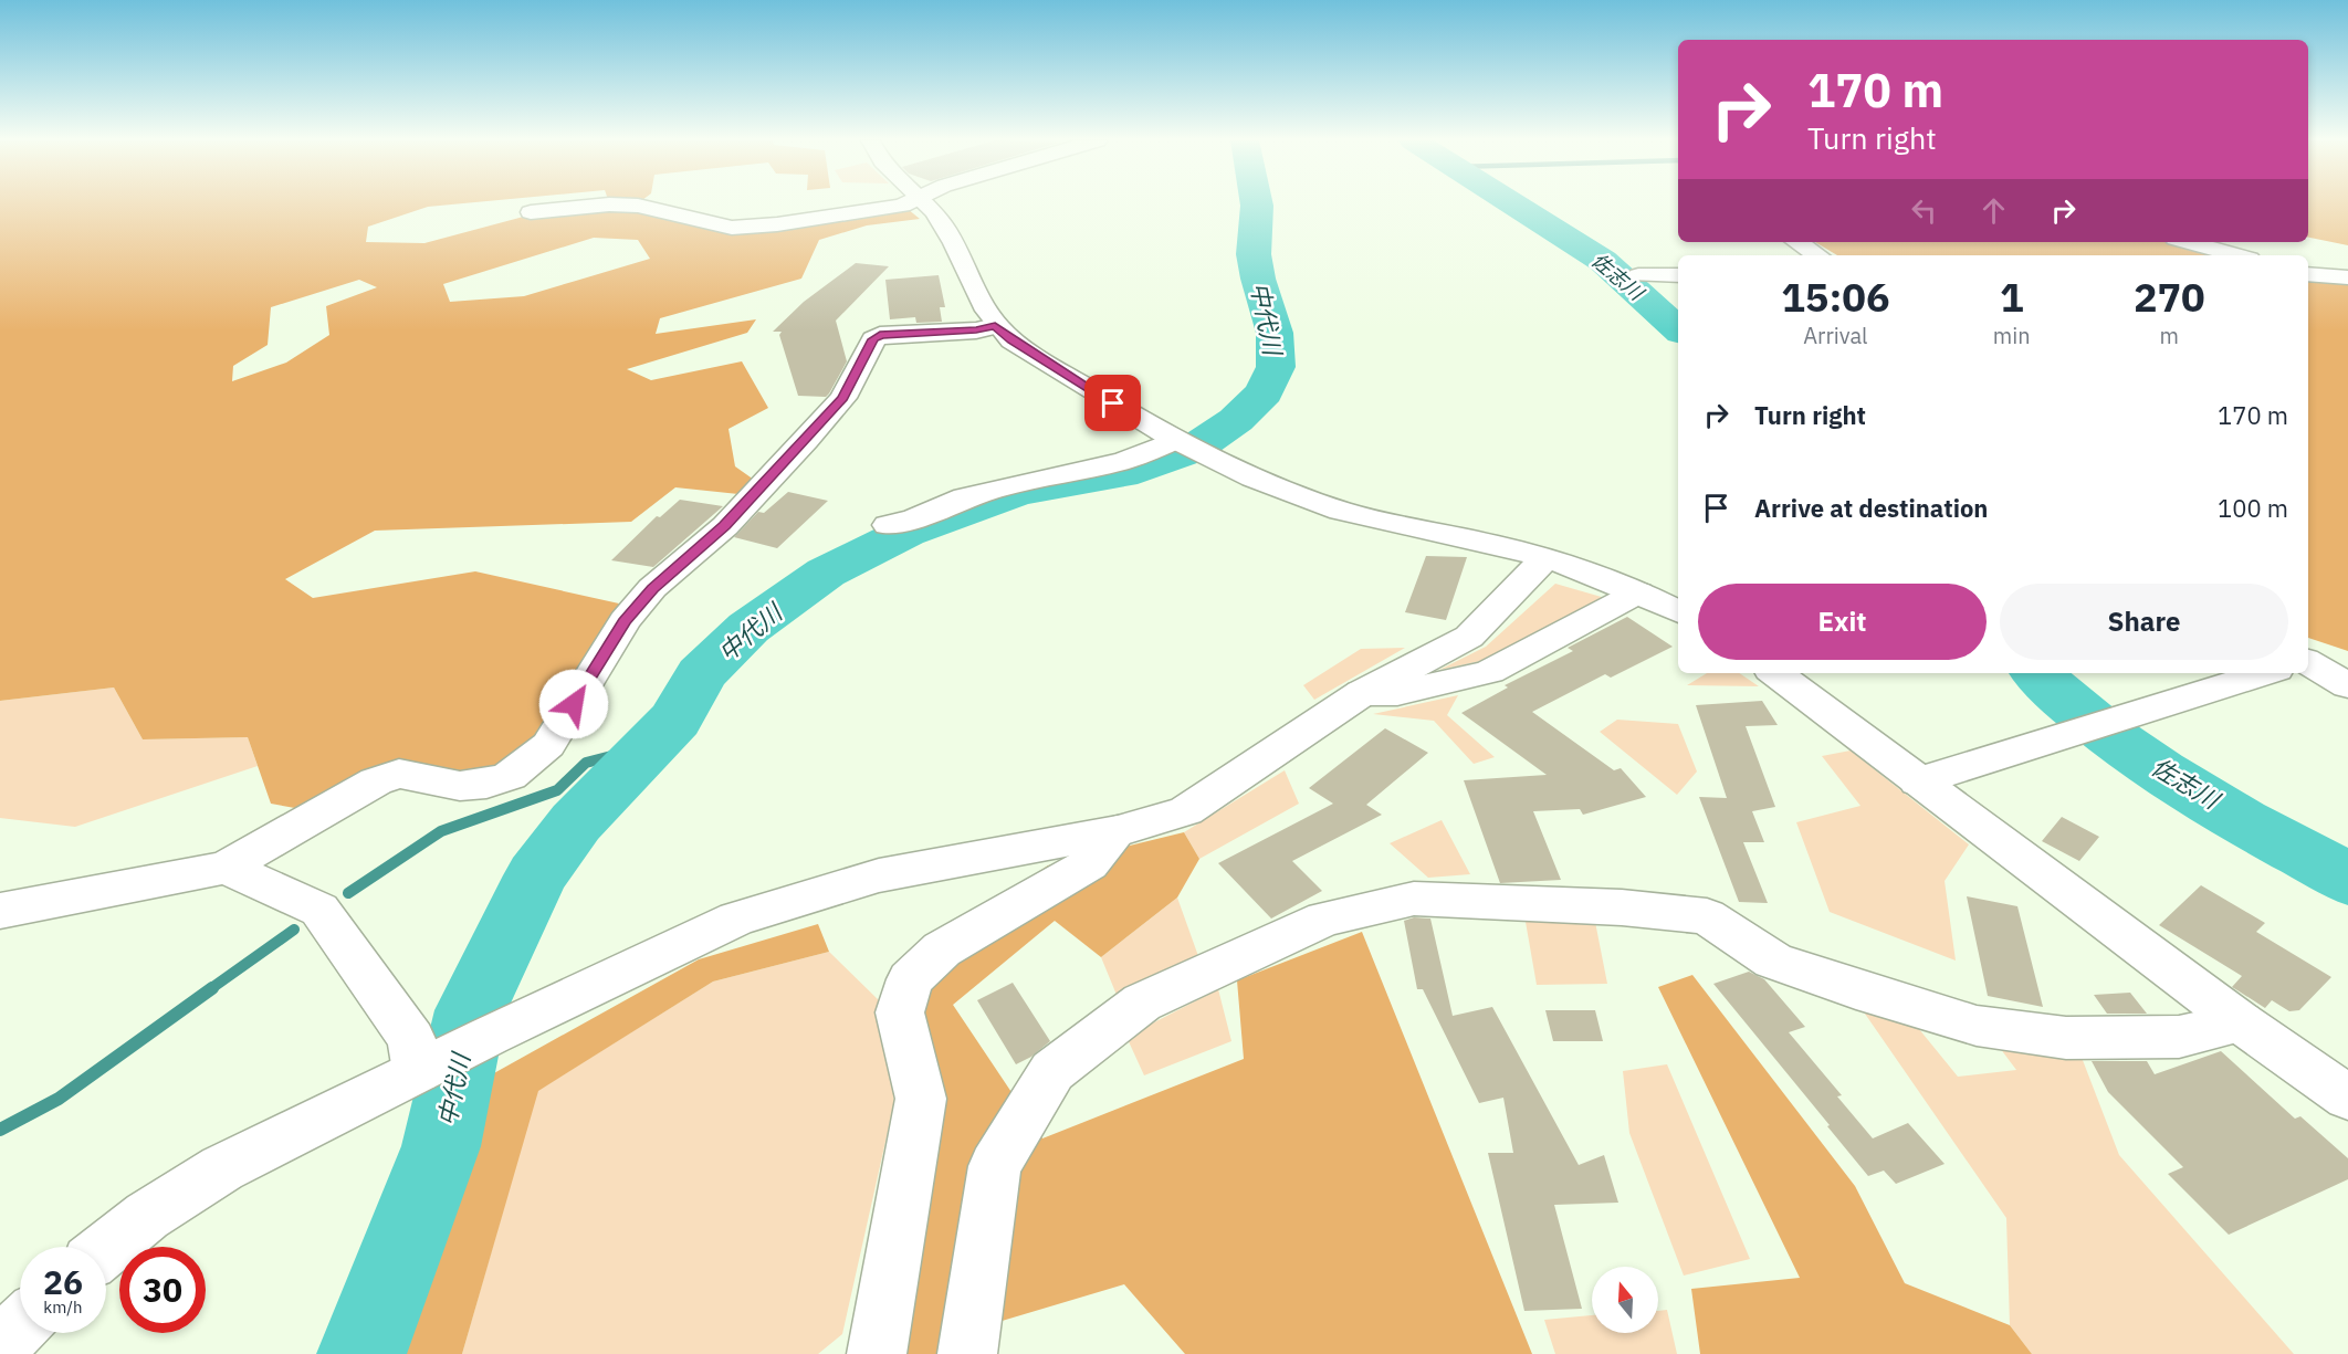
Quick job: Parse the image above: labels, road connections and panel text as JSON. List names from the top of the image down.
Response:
{
  "water": ["佐志川", "中代川"],
  "north": "top",
  "page": {
    "turn": ["170 m", "Turn right"],
    "eta": [
      "15:06",
      "Arrival",
      "1",
      "min",
      "270",
      "m"
    ],
    "list": [
      {
        "name": "Turn right",
        "value": "170 m"
      },
      {
        "name": "Arrive at destination",
        "value": "100 m"
      }
    ],
    "buttons": ["Exit", "Share"],
    "speed": "26 km/h",
    "limit": "30"
  }
}
